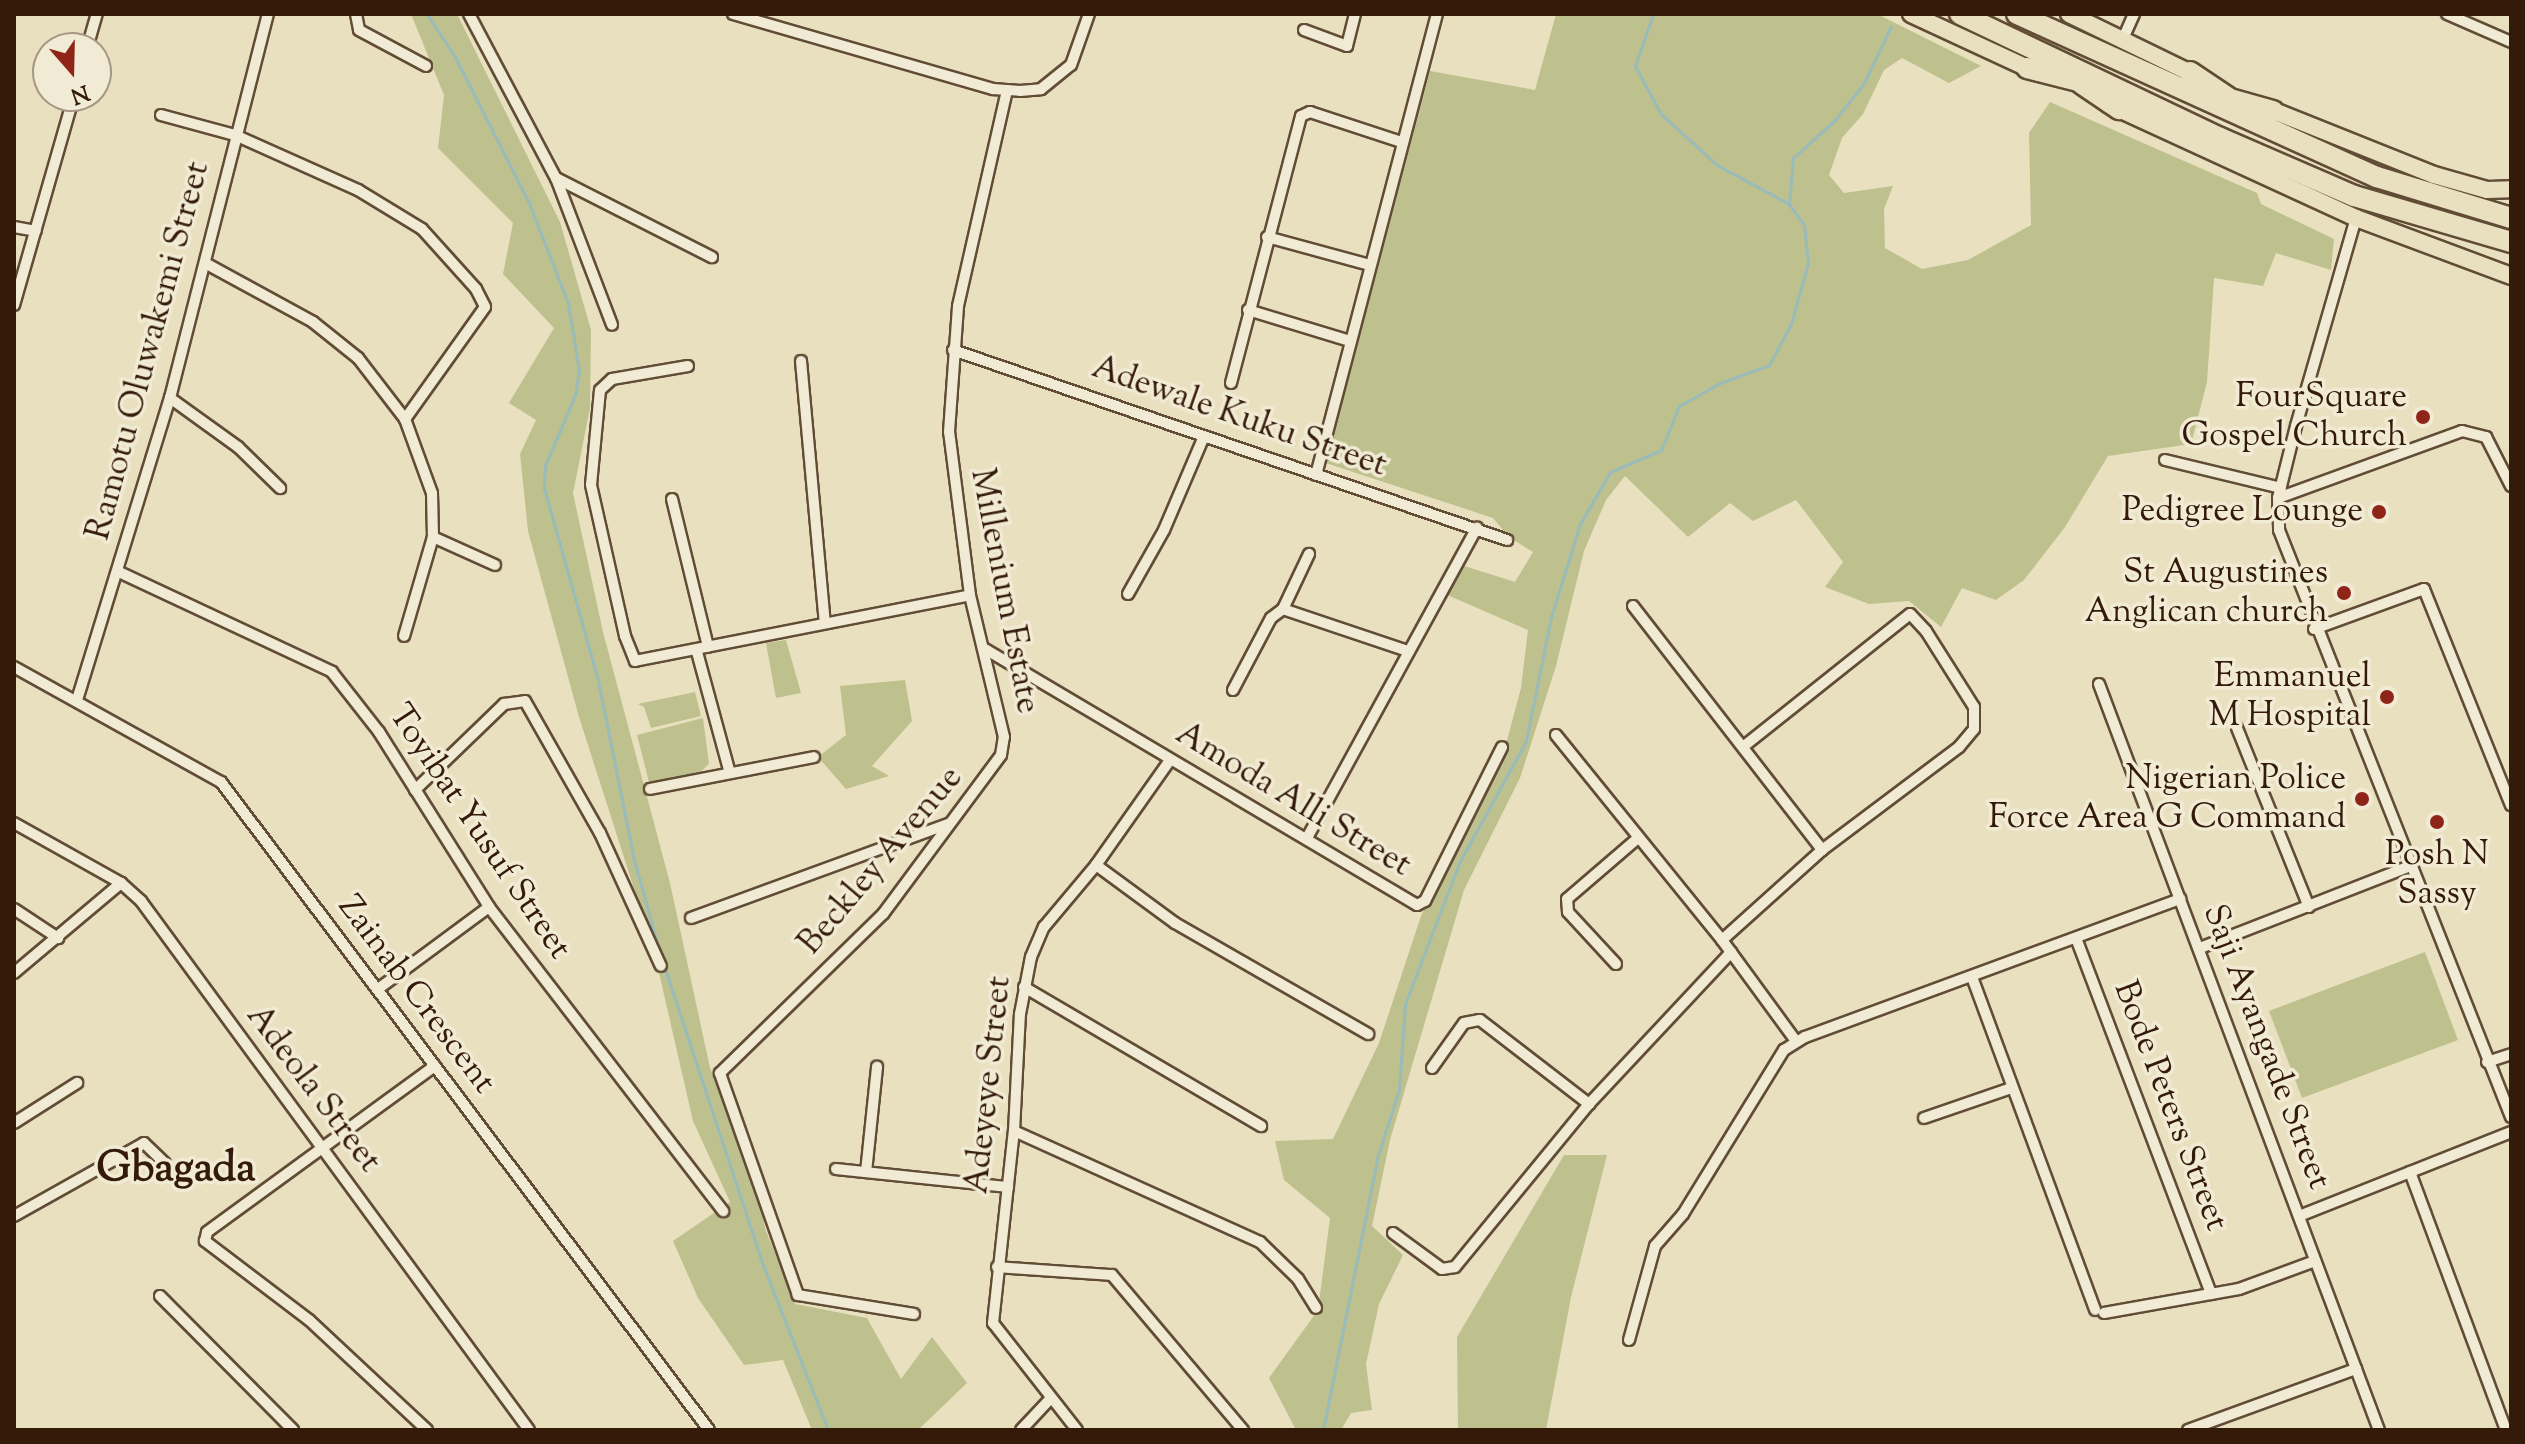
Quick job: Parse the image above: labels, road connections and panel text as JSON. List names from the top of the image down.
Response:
{
  "streets": {
    "street": [
      "Ramotu Oluwakemi Street",
      "Adewale Kuku Street",
      "Millenium Estate",
      "Amoda Alli Street",
      "Toyibat Yusuf Street",
      "Beckley Avenue",
      "Zainab Crescent",
      "Saji Ayangade Street",
      "Adeyeye Street",
      "Adeola Street",
      "Bode Peters Street"
    ]
  },
  "crossings": [
    ["Ramotu Oluwakemi Street", "Toyibat Yusuf Street"],
    ["Ramotu Oluwakemi Street", "Zainab Crescent"],
    ["Adewale Kuku Street", "Millenium Estate"],
    ["Millenium Estate", "Amoda Alli Street"],
    ["Millenium Estate", "Beckley Avenue"],
    ["Amoda Alli Street", "Adeyeye Street"]
  ],
  "districts": ["Gbagada"],
  "places": [
    "FourSquare Gospel Church",
    "Pedigree Lounge",
    "St Augustines Anglican church",
    "Emmanuel M Hospital",
    "Nigerian Police Force Area G Command",
    "Posh N Sassy"
  ],
  "north": "bottom"
}
